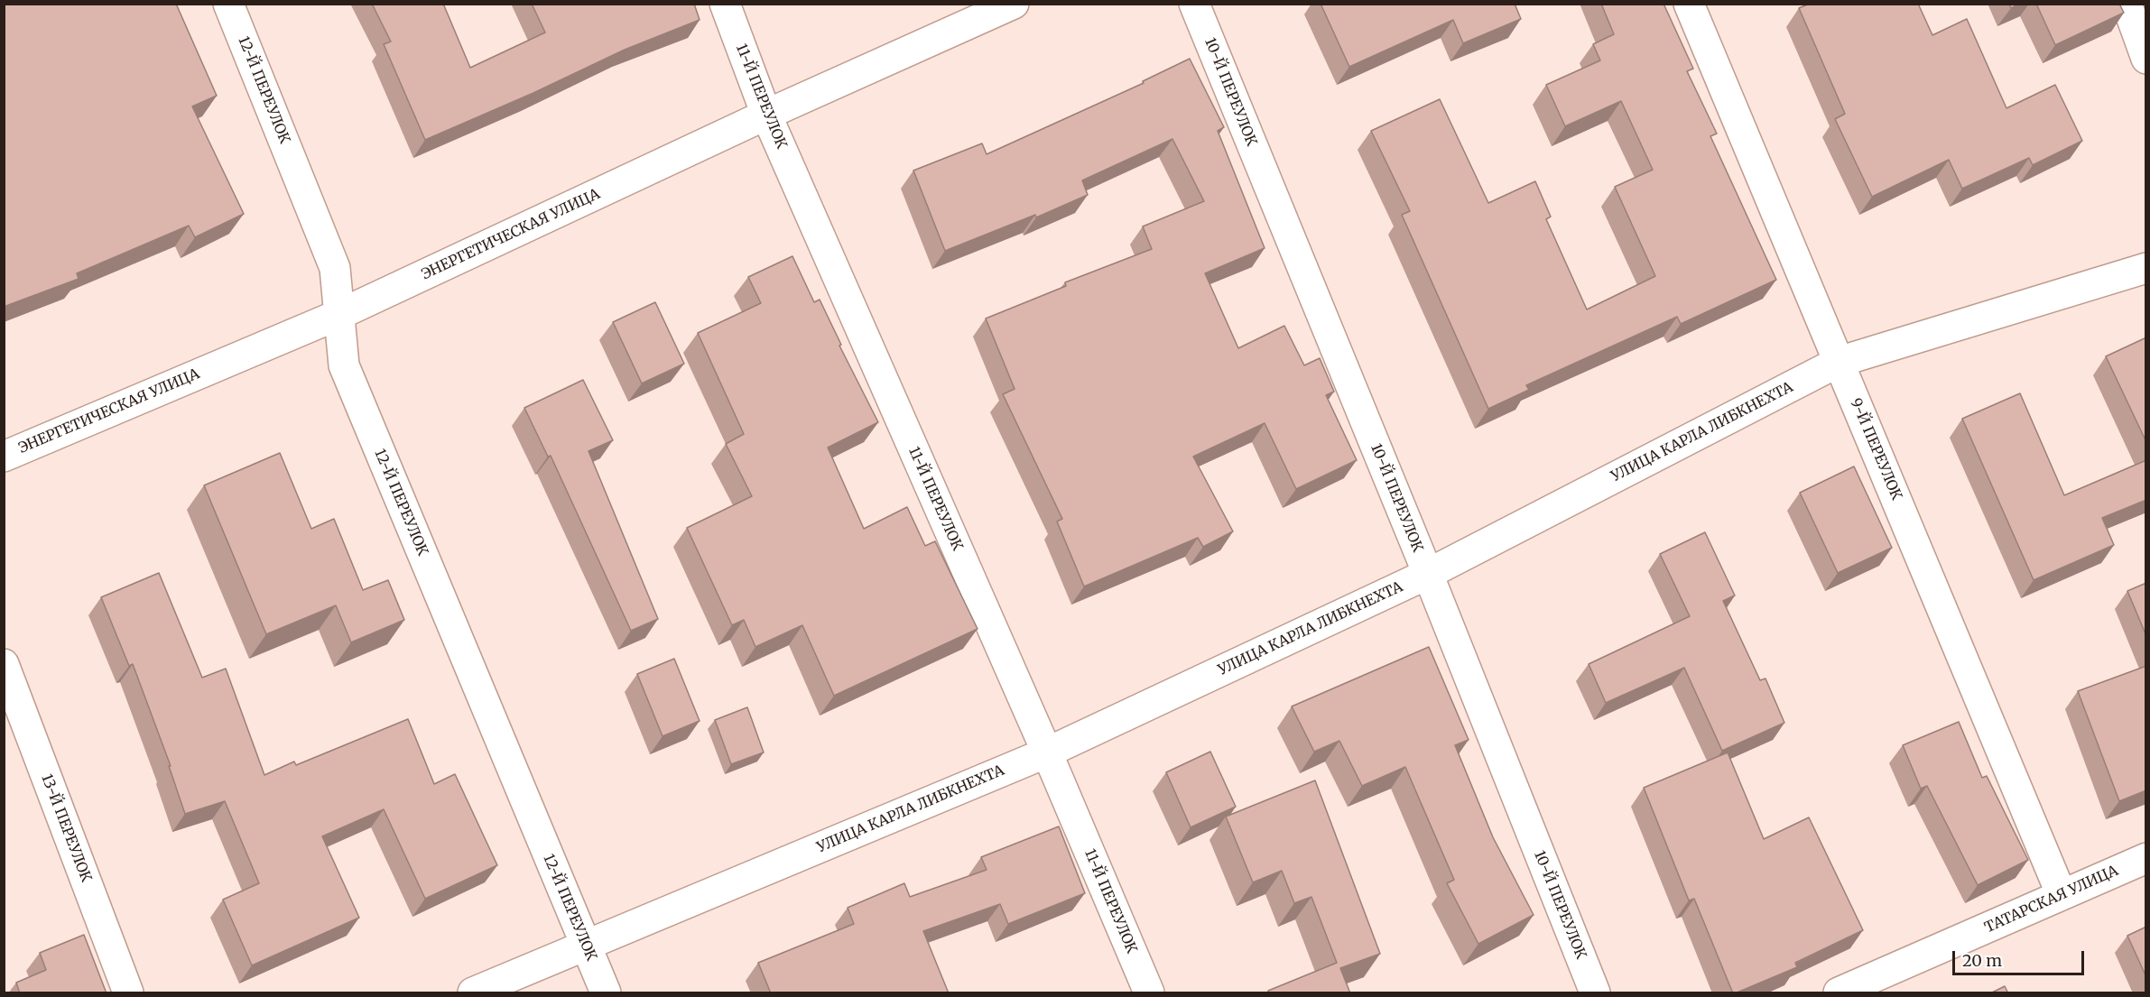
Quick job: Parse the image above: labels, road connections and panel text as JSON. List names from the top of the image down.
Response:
{
  "streets": {
    "street": [
      "12-Й ПЕРЕУЛОК",
      "10-Й ПЕРЕУЛОК",
      "11-Й ПЕРЕУЛОК",
      "ЭНЕРГЕТИЧЕСКАЯ УЛИЦА",
      "УЛИЦА КАРЛА ЛИБКНЕХТА",
      "9-Й ПЕРЕУЛОК",
      "13-Й ПЕРЕУЛОК",
      "ТАТАРСКАЯ УЛИЦА"
    ]
  },
  "crossings": [
    ["12-Й ПЕРЕУЛОК", "ЭНЕРГЕТИЧЕСКАЯ УЛИЦА"],
    ["12-Й ПЕРЕУЛОК", "УЛИЦА КАРЛА ЛИБКНЕХТА"],
    ["10-Й ПЕРЕУЛОК", "УЛИЦА КАРЛА ЛИБКНЕХТА"],
    ["11-Й ПЕРЕУЛОК", "ЭНЕРГЕТИЧЕСКАЯ УЛИЦА"],
    ["11-Й ПЕРЕУЛОК", "УЛИЦА КАРЛА ЛИБКНЕХТА"],
    ["УЛИЦА КАРЛА ЛИБКНЕХТА", "9-Й ПЕРЕУЛОК"],
    ["9-Й ПЕРЕУЛОК", "ТАТАРСКАЯ УЛИЦА"]
  ],
  "scale_bar": "20 m"
}
